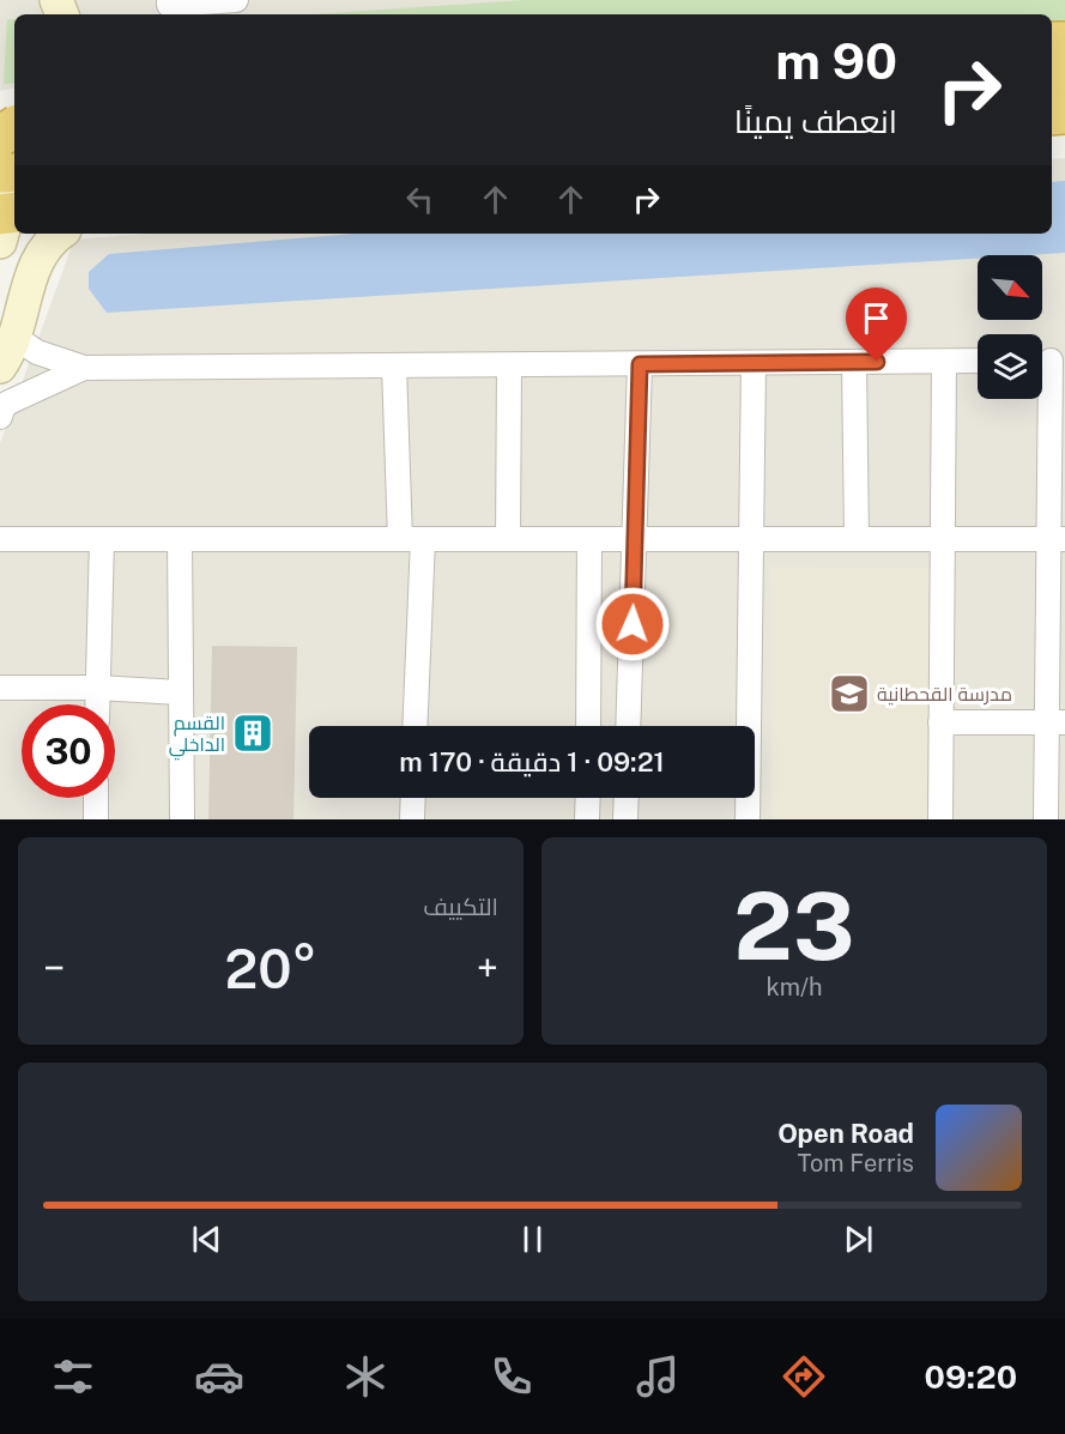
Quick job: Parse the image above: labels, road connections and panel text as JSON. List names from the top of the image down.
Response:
{
  "places": {
    "school or university": ["مدرسة القحطانية"],
    "building": ["القسم الداخلي"]
  },
  "north": "bottom right",
  "page": {
    "turn": ["90 m", "انعطف يمينًا"],
    "limit": "30",
    "trip": "09:21 · 1 دقيقة · 170 m",
    "tile": [
      ["23", "km/h"],
      "التكييف"
    ],
    "heat": ["−", "20°", "+"],
    "song": ["Open Road", "Tom Ferris"],
    "tabs": "09:20"
  }
}
